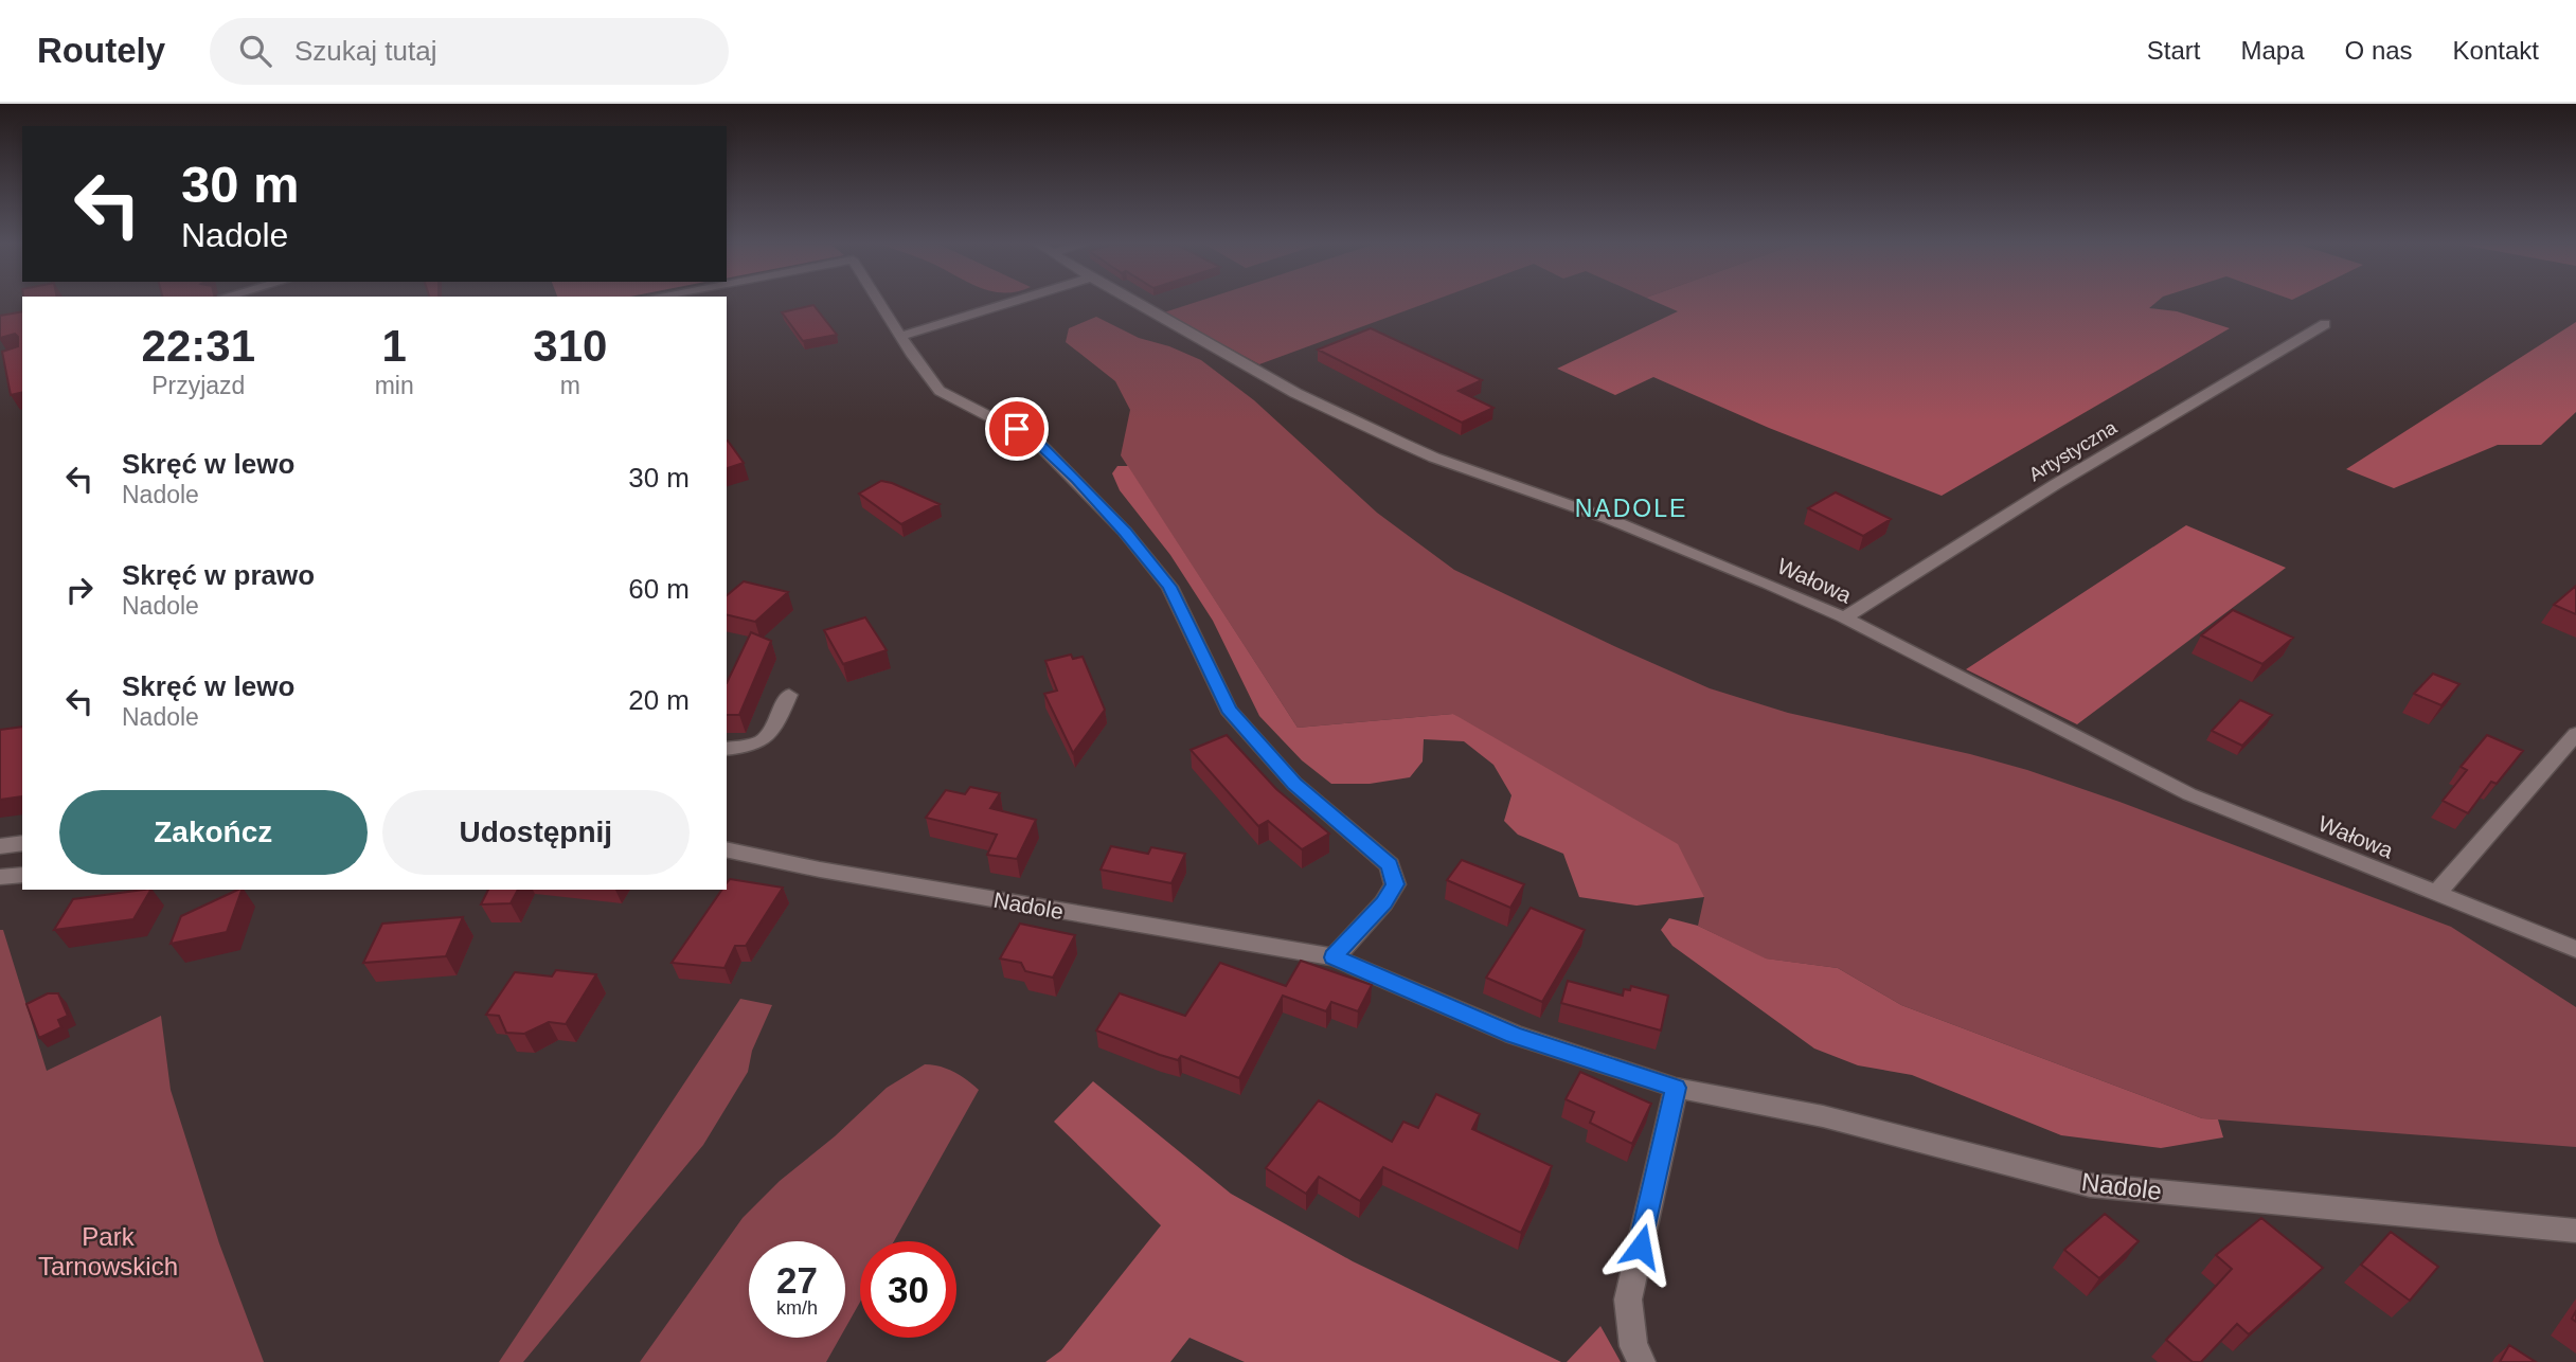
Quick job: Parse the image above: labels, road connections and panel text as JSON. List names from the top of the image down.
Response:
{
  "streets": {
    "street": ["Artystyczna", "Wałowa", "Nadole"]
  },
  "crossings": [
    ["Artystyczna", "Wałowa"]
  ],
  "districts": ["NADOLE"],
  "parks": ["Park Tarnowskich"],
  "page": {
    "header": "Routely",
    "search": "Szukaj tutaj",
    "nav": [
      "Start",
      "Mapa",
      "O nas",
      "Kontakt"
    ],
    "turn": ["30 m", "Nadole"],
    "eta": [
      "22:31",
      "Przyjazd",
      "1",
      "min",
      "310",
      "m"
    ],
    "list": [
      {
        "name": "Skręć w lewo",
        "note": "Nadole",
        "value": "30 m"
      },
      {
        "name": "Skręć w prawo",
        "note": "Nadole",
        "value": "60 m"
      },
      {
        "name": "Skręć w lewo",
        "note": "Nadole",
        "value": "20 m"
      }
    ],
    "buttons": ["Zakończ", "Udostępnij"],
    "speed": "27 km/h",
    "limit": "30"
  }
}
